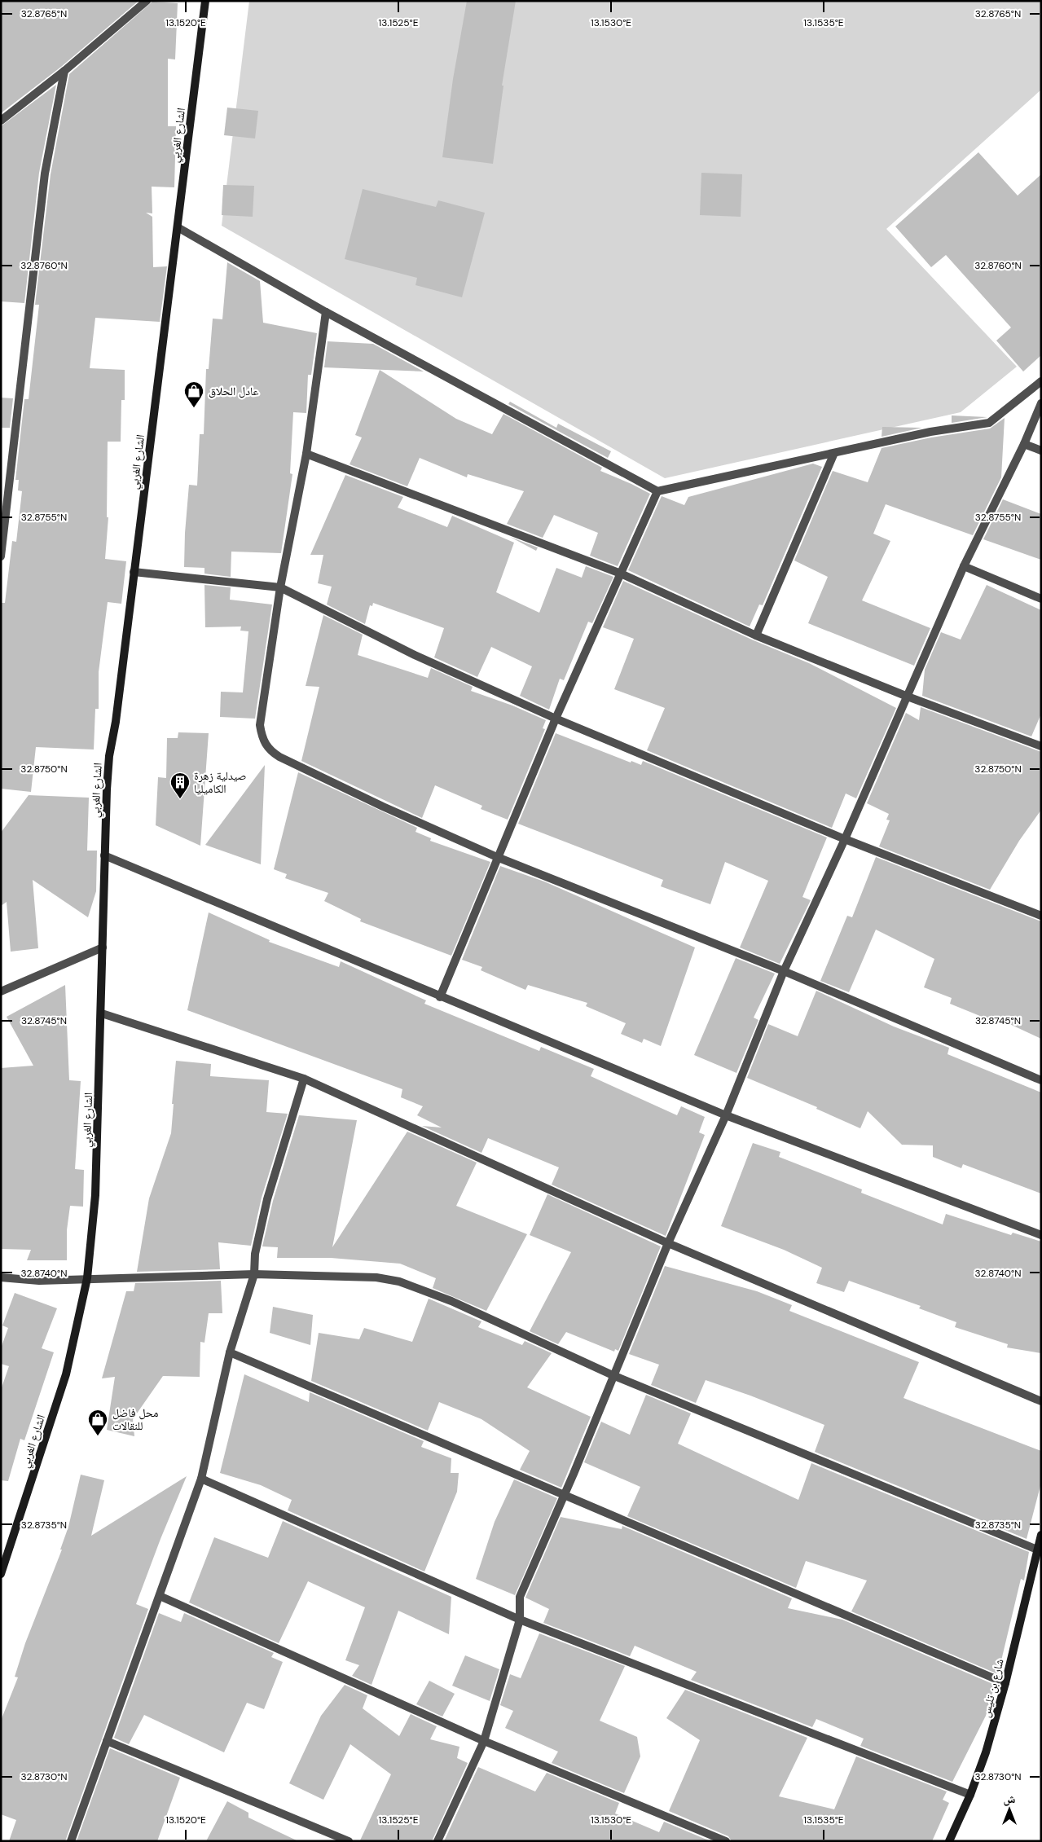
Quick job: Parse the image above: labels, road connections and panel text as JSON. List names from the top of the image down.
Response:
{
  "streets": {
    "street": ["الشارع الغربي", "شارع بن تليس"]
  },
  "places": {
    "shop": ["عادل الحلاق", "محل فاضل للنقالات"],
    "building": ["صيدلية زهرة الكاميليا"]
  },
  "north": "top",
  "coordinates": [
    "32.8765°N",
    "13.1520°E",
    "13.1525°E",
    "13.1530°E",
    "13.1535°E",
    "32.8760°N",
    "32.8755°N",
    "32.8750°N",
    "32.8745°N",
    "32.8740°N",
    "32.8735°N",
    "32.8730°N"
  ]
}
